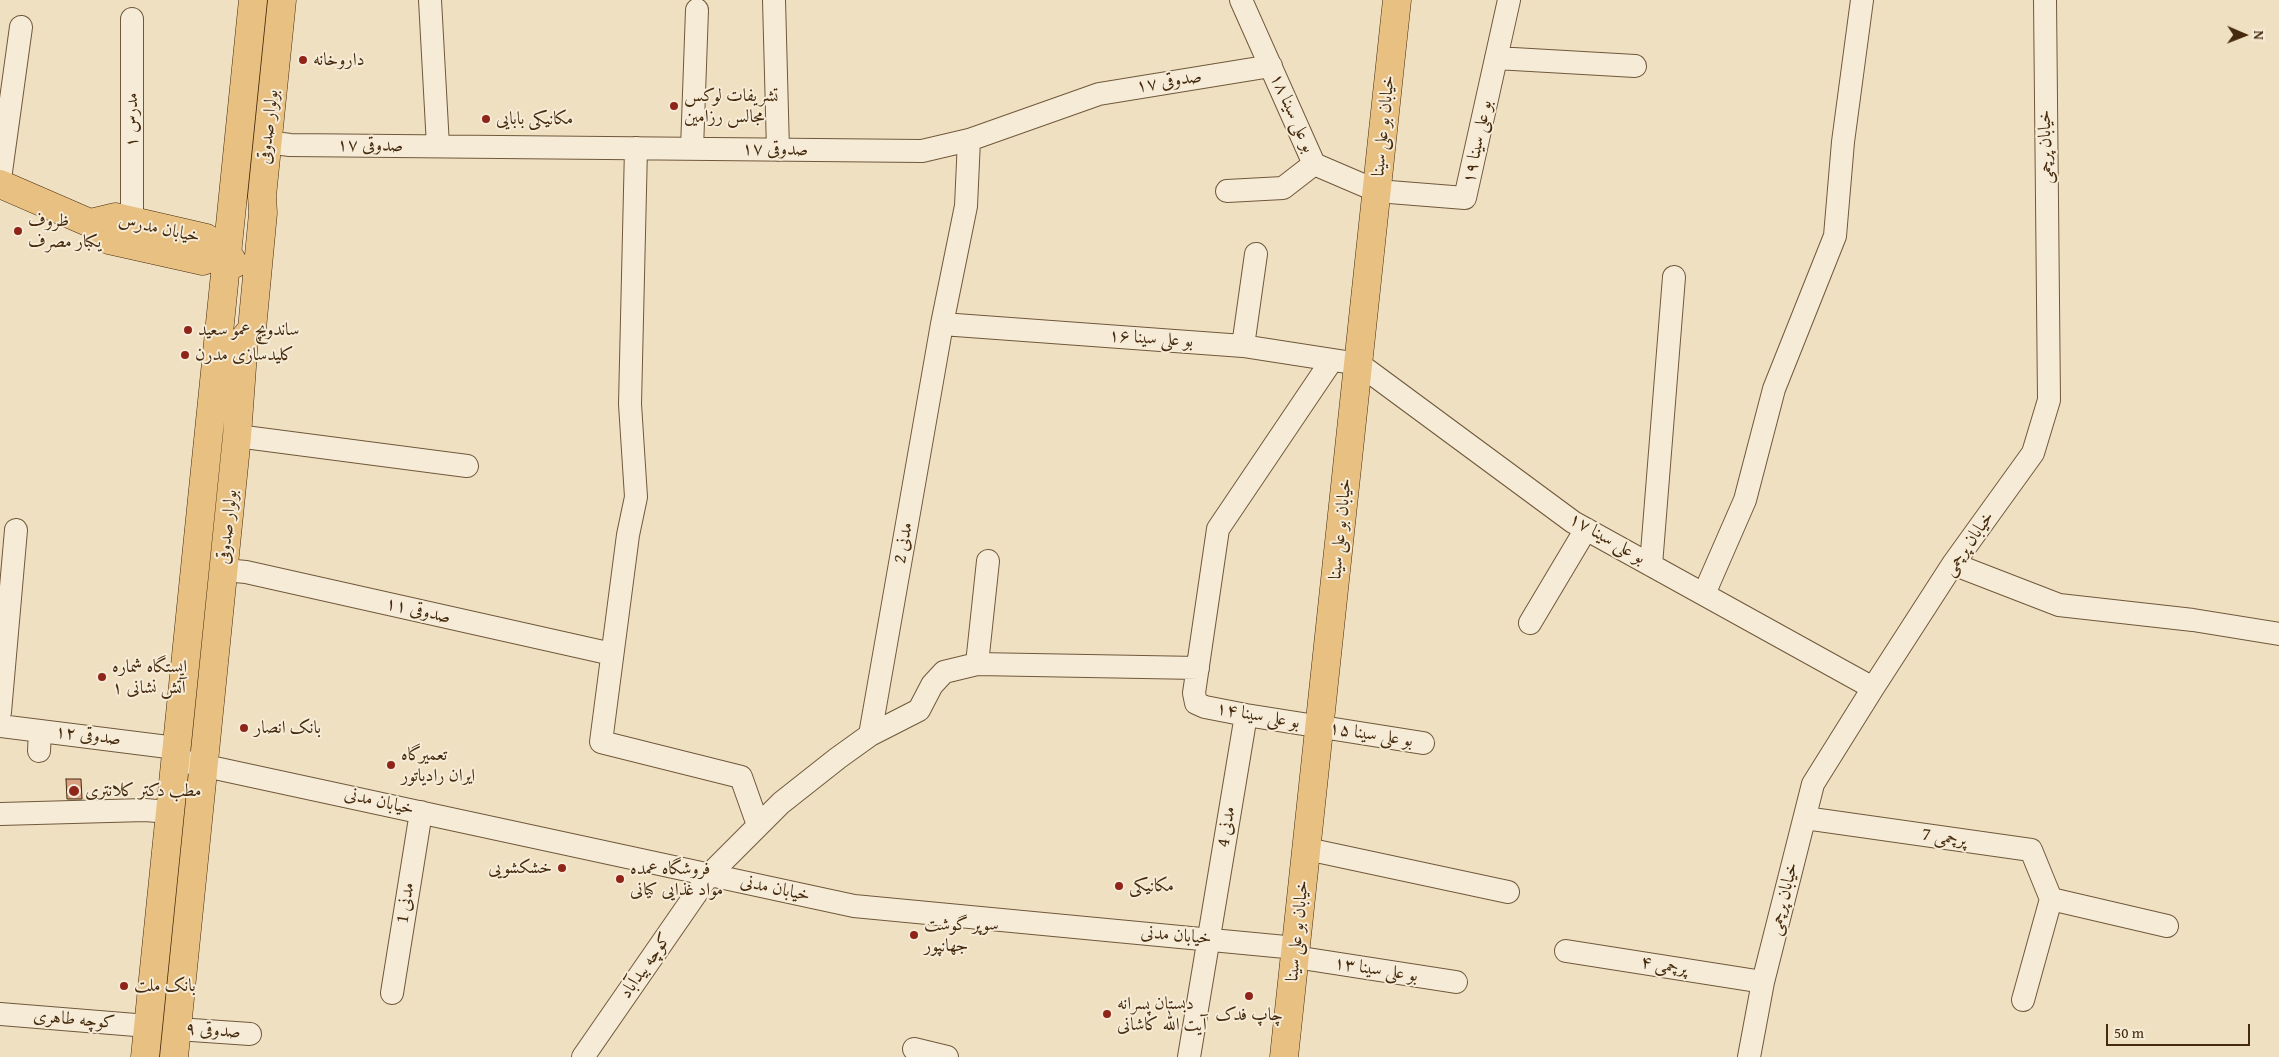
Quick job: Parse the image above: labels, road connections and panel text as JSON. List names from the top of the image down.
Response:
{
  "streets": {
    "main road": ["خیابان بو علی سینا", "بولوار صدوقی", "خیابان مدرس"],
    "street": [
      "صدوقی ۱۷",
      "بو علی سینا ۱۸",
      "مدرس ۱",
      "بو علی سینا ۱۹",
      "خیابان پرچمی",
      "بو علی سینا ۱۶",
      "بو علی سینا ۱۷",
      "مدنی 2",
      "صدوقی ۱۱",
      "بو علی سینا ۱۴",
      "بو علی سینا ۱۵",
      "صدوقی ۱۲",
      "خیابان مدنی",
      "مدنی 4",
      "پرچمی 7",
      "مدنی 1",
      "کوچه بیدآباد",
      "پرچمی ۴",
      "بو علی سینا ۱۳",
      "کوچه طاهری",
      "صدوقی ۹"
    ]
  },
  "crossings": [
    ["صدوقی ۱۷", "بو علی سینا ۱۸"],
    ["صدوقی ۱۷", "بولوار صدوقی"],
    ["صدوقی ۱۷", "مدنی 2"],
    ["بو علی سینا ۱۸", "خیابان بو علی سینا"],
    ["بو علی سینا ۱۸", "بو علی سینا ۱۹"],
    ["مدرس ۱", "خیابان مدرس"],
    ["خیابان بو علی سینا", "بو علی سینا ۱۹"],
    ["خیابان بو علی سینا", "بو علی سینا ۱۶"],
    ["خیابان بو علی سینا", "بو علی سینا ۱۷"],
    ["خیابان بو علی سینا", "بو علی سینا ۱۴"],
    ["خیابان بو علی سینا", "بو علی سینا ۱۵"],
    ["خیابان بو علی سینا", "خیابان مدنی"],
    ["خیابان بو علی سینا", "بو علی سینا ۱۳"],
    ["بولوار صدوقی", "خیابان مدرس"],
    ["بولوار صدوقی", "صدوقی ۱۱"],
    ["بولوار صدوقی", "صدوقی ۱۲"],
    ["بولوار صدوقی", "خیابان مدنی"],
    ["بولوار صدوقی", "کوچه طاهری"],
    ["بولوار صدوقی", "صدوقی ۹"],
    ["خیابان پرچمی", "بو علی سینا ۱۷"],
    ["خیابان پرچمی", "پرچمی 7"],
    ["خیابان پرچمی", "پرچمی ۴"],
    ["بو علی سینا ۱۶", "بو علی سینا ۱۷"],
    ["بو علی سینا ۱۶", "مدنی 2"],
    ["بو علی سینا ۱۴", "بو علی سینا ۱۵"],
    ["بو علی سینا ۱۴", "مدنی 4"],
    ["صدوقی ۱۲", "خیابان مدنی"],
    ["خیابان مدنی", "مدنی 4"],
    ["خیابان مدنی", "مدنی 1"],
    ["خیابان مدنی", "کوچه بیدآباد"],
    ["خیابان مدنی", "بو علی سینا ۱۳"]
  ],
  "places": [
    "داروخانه",
    "تشریفات لوکس مجالس رزامین",
    "مکانیکی بابایی",
    "ظروف یکبار مصرف",
    "ساندویچ عمو سعید",
    "کلیدسازی مدرن",
    "ایستگاه شماره ۱ آتش نشانی",
    "بانک انصار",
    "تعمیرگاه ایران رادیاتور",
    "مطب دکتر کلانتری",
    "خشکشویی",
    "فروشگاه عمده مواد غذایی کیانی",
    "مکانیکی",
    "سوپر گوشت جهانپور",
    "بانک ملت",
    "چاپ فدک",
    "دبستان پسرانه آیت الله کاشانی"
  ],
  "scale_bar": "50 m",
  "north": "right"
}
